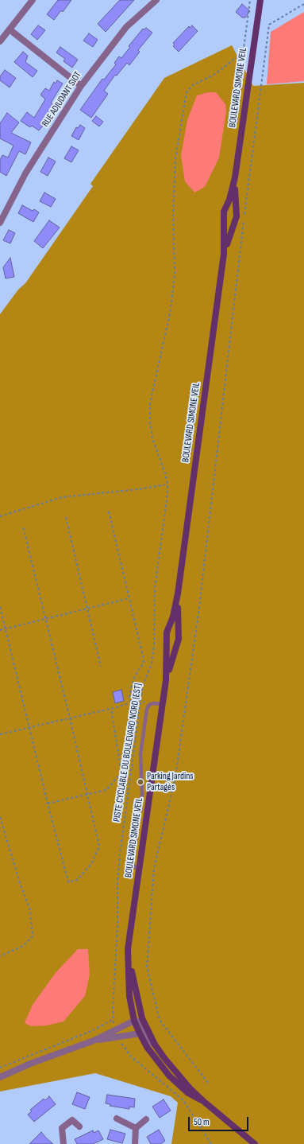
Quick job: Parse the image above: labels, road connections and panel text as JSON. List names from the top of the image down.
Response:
{
  "streets": {
    "main road": ["BOULEVARD SIMONE VEIL"],
    "street": ["RUE ADJUDANT SIOT"],
    "path": ["PISTE CYCLABLE DU BOULEVARD NORD (EST)"]
  },
  "places": ["Parking Jardins Partagés"],
  "scale_bar": "50 m"
}
